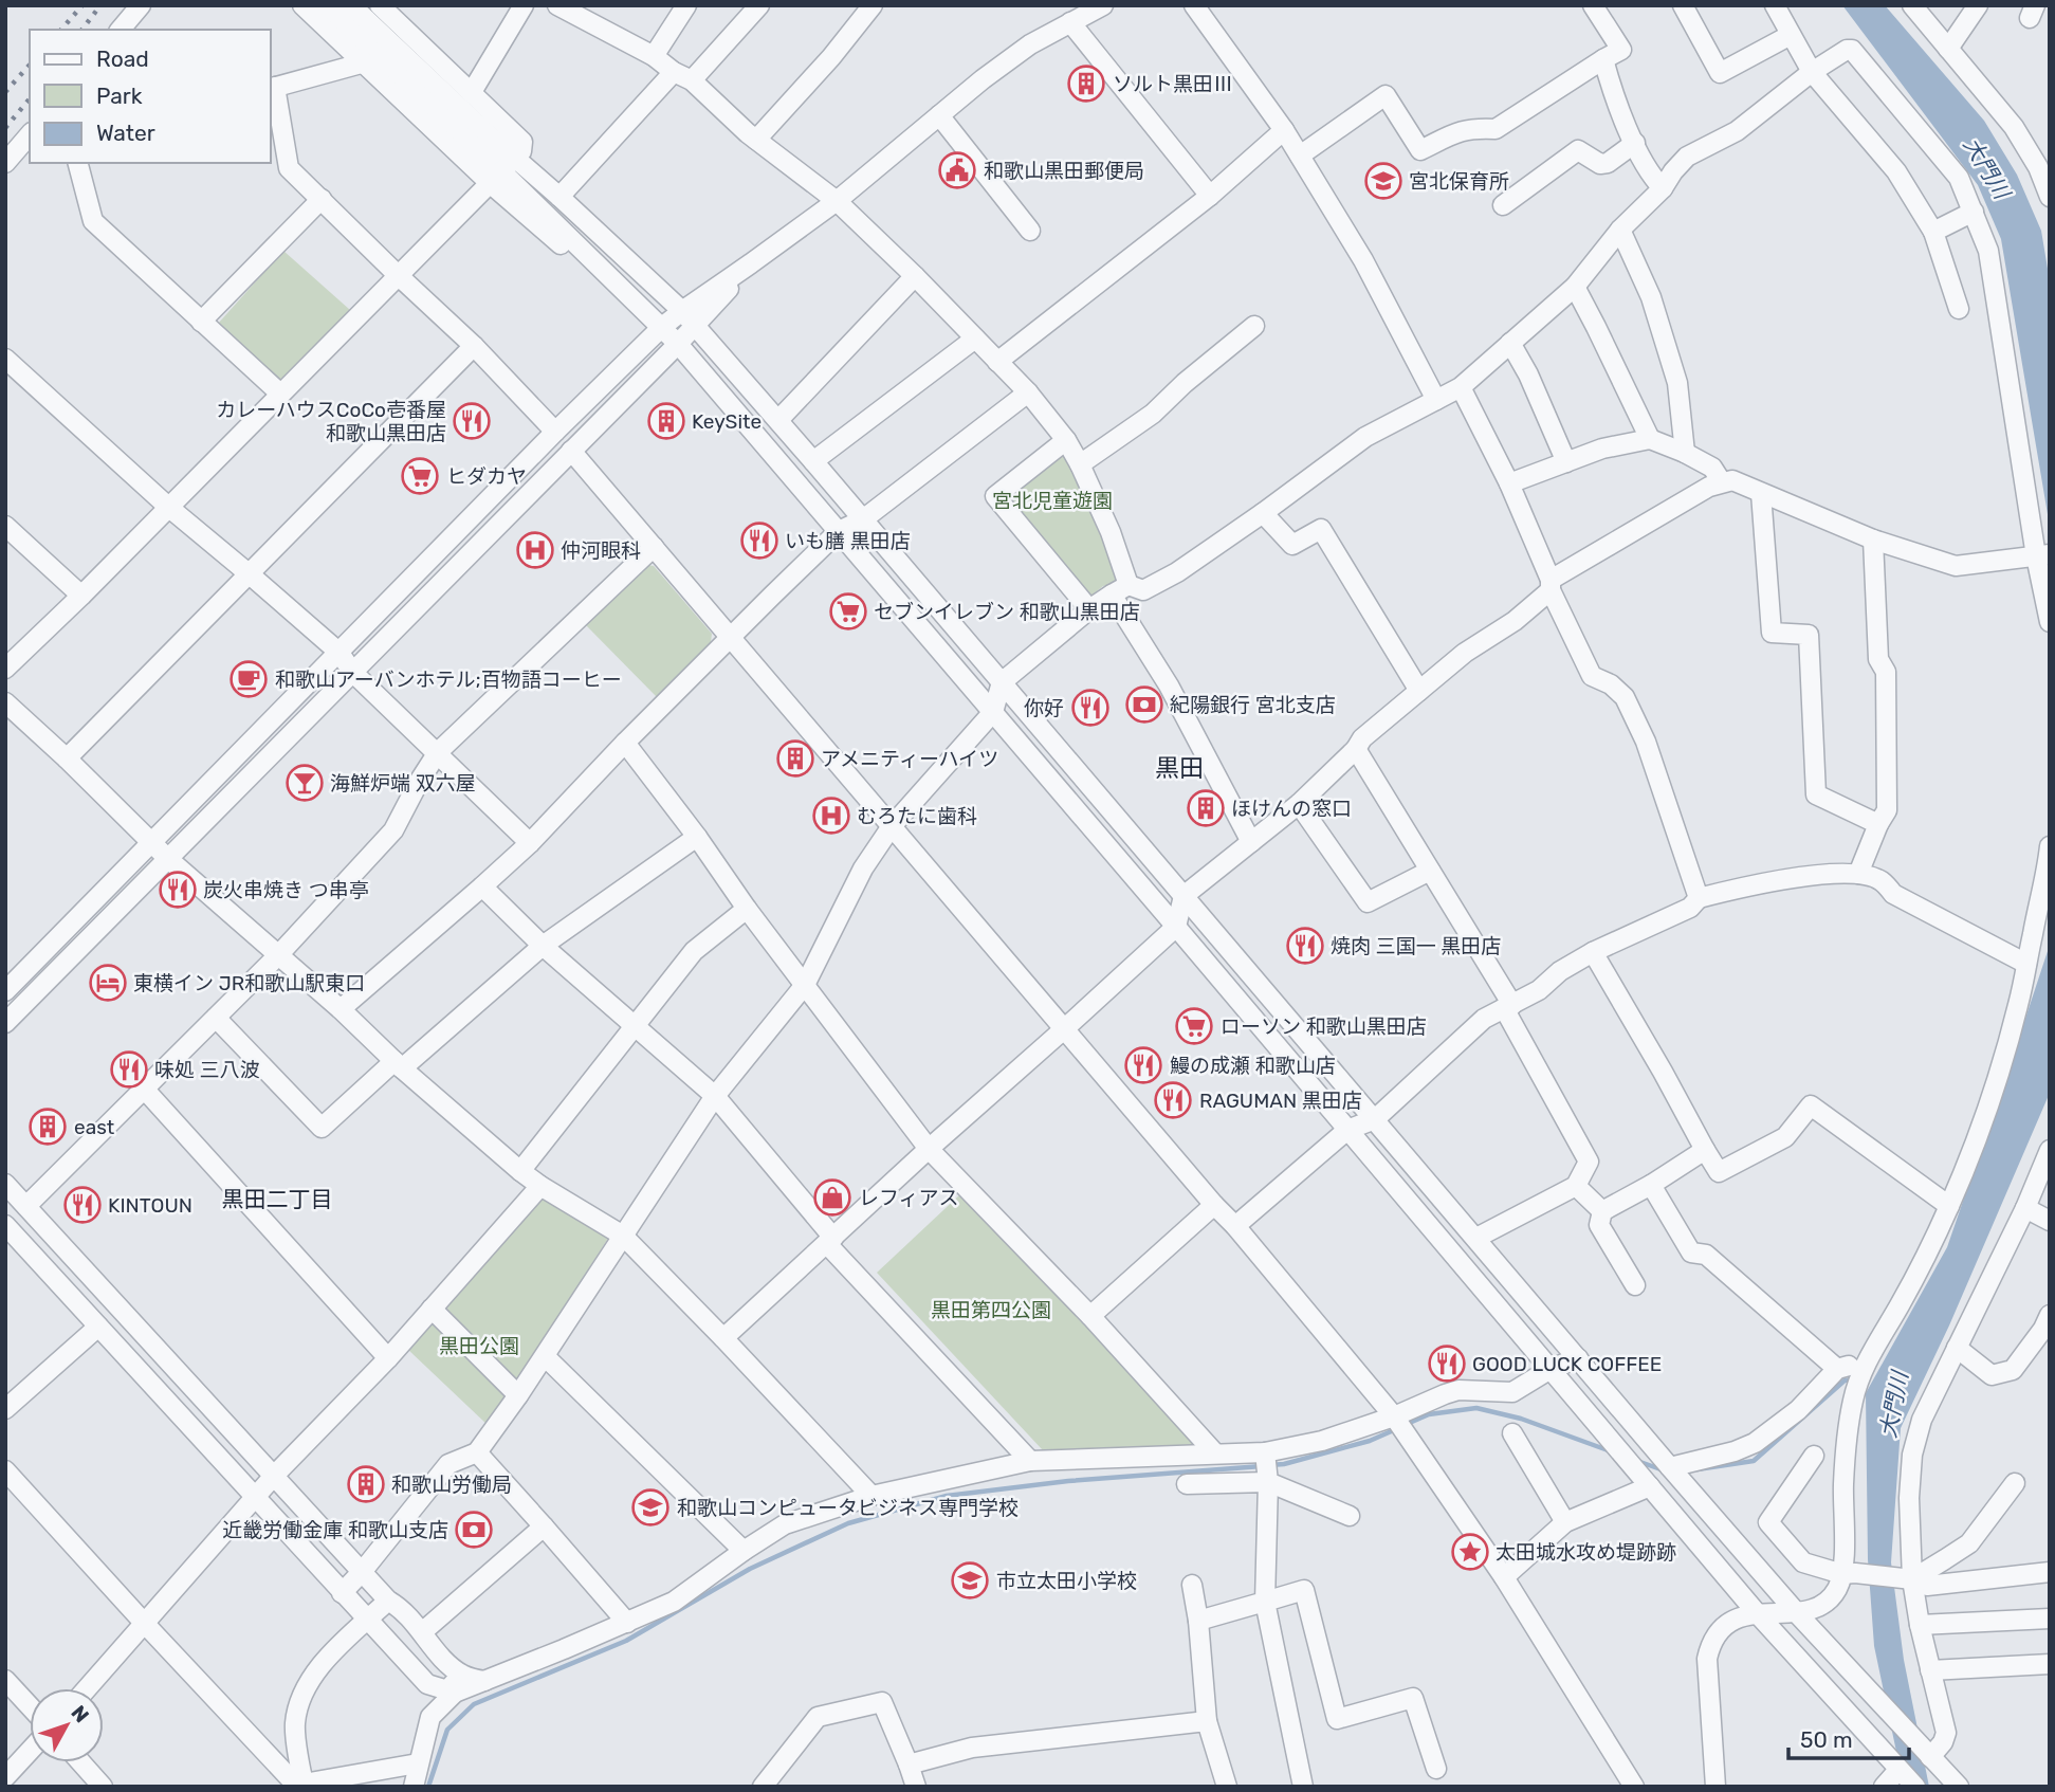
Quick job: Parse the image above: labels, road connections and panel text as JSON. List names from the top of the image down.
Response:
{
  "districts": ["黒田", "黒田二丁目"],
  "water": ["大門川"],
  "parks": ["宮北児童遊園", "黒田第四公園", "黒田公園"],
  "places": {
    "building": [
      "ソルト黒田Ⅲ",
      "KeySite",
      "アメニティーハイツ",
      "ほけんの窓口",
      "east",
      "和歌山労働局"
    ],
    "public building": ["和歌山黒田郵便局"],
    "school or university": ["宮北保育所", "和歌山コンピュータビジネス専門学校", "市立太田小学校"],
    "restaurant": [
      "カレーハウスCoCo壱番屋 和歌山黒田店",
      "いも膳 黒田店",
      "你好",
      "炭火串焼き つ串亭",
      "焼肉 三国一 黒田店",
      "鰻の成瀬 和歌山店",
      "味処 三八波",
      "RAGUMAN 黒田店",
      "KINTOUN",
      "GOOD LUCK COFFEE"
    ],
    "supermarket": ["ヒダカヤ", "セブンイレブン 和歌山黒田店", "ローソン 和歌山黒田店"],
    "hospital": ["仲河眼科", "むろたに歯科"],
    "cafe": ["和歌山アーバンホテル;百物語コーヒー"],
    "bank": ["紀陽銀行 宮北支店", "近畿労働金庫 和歌山支店"],
    "bar": ["海鮮炉端 双六屋"],
    "hotel": ["東横イン JR和歌山駅東口"],
    "shop": ["レフィアス"],
    "place": ["太田城水攻め堤跡跡"]
  },
  "legend": ["Road", "Park", "Water"],
  "scale_bar": "50 m",
  "north": "top right"
}
